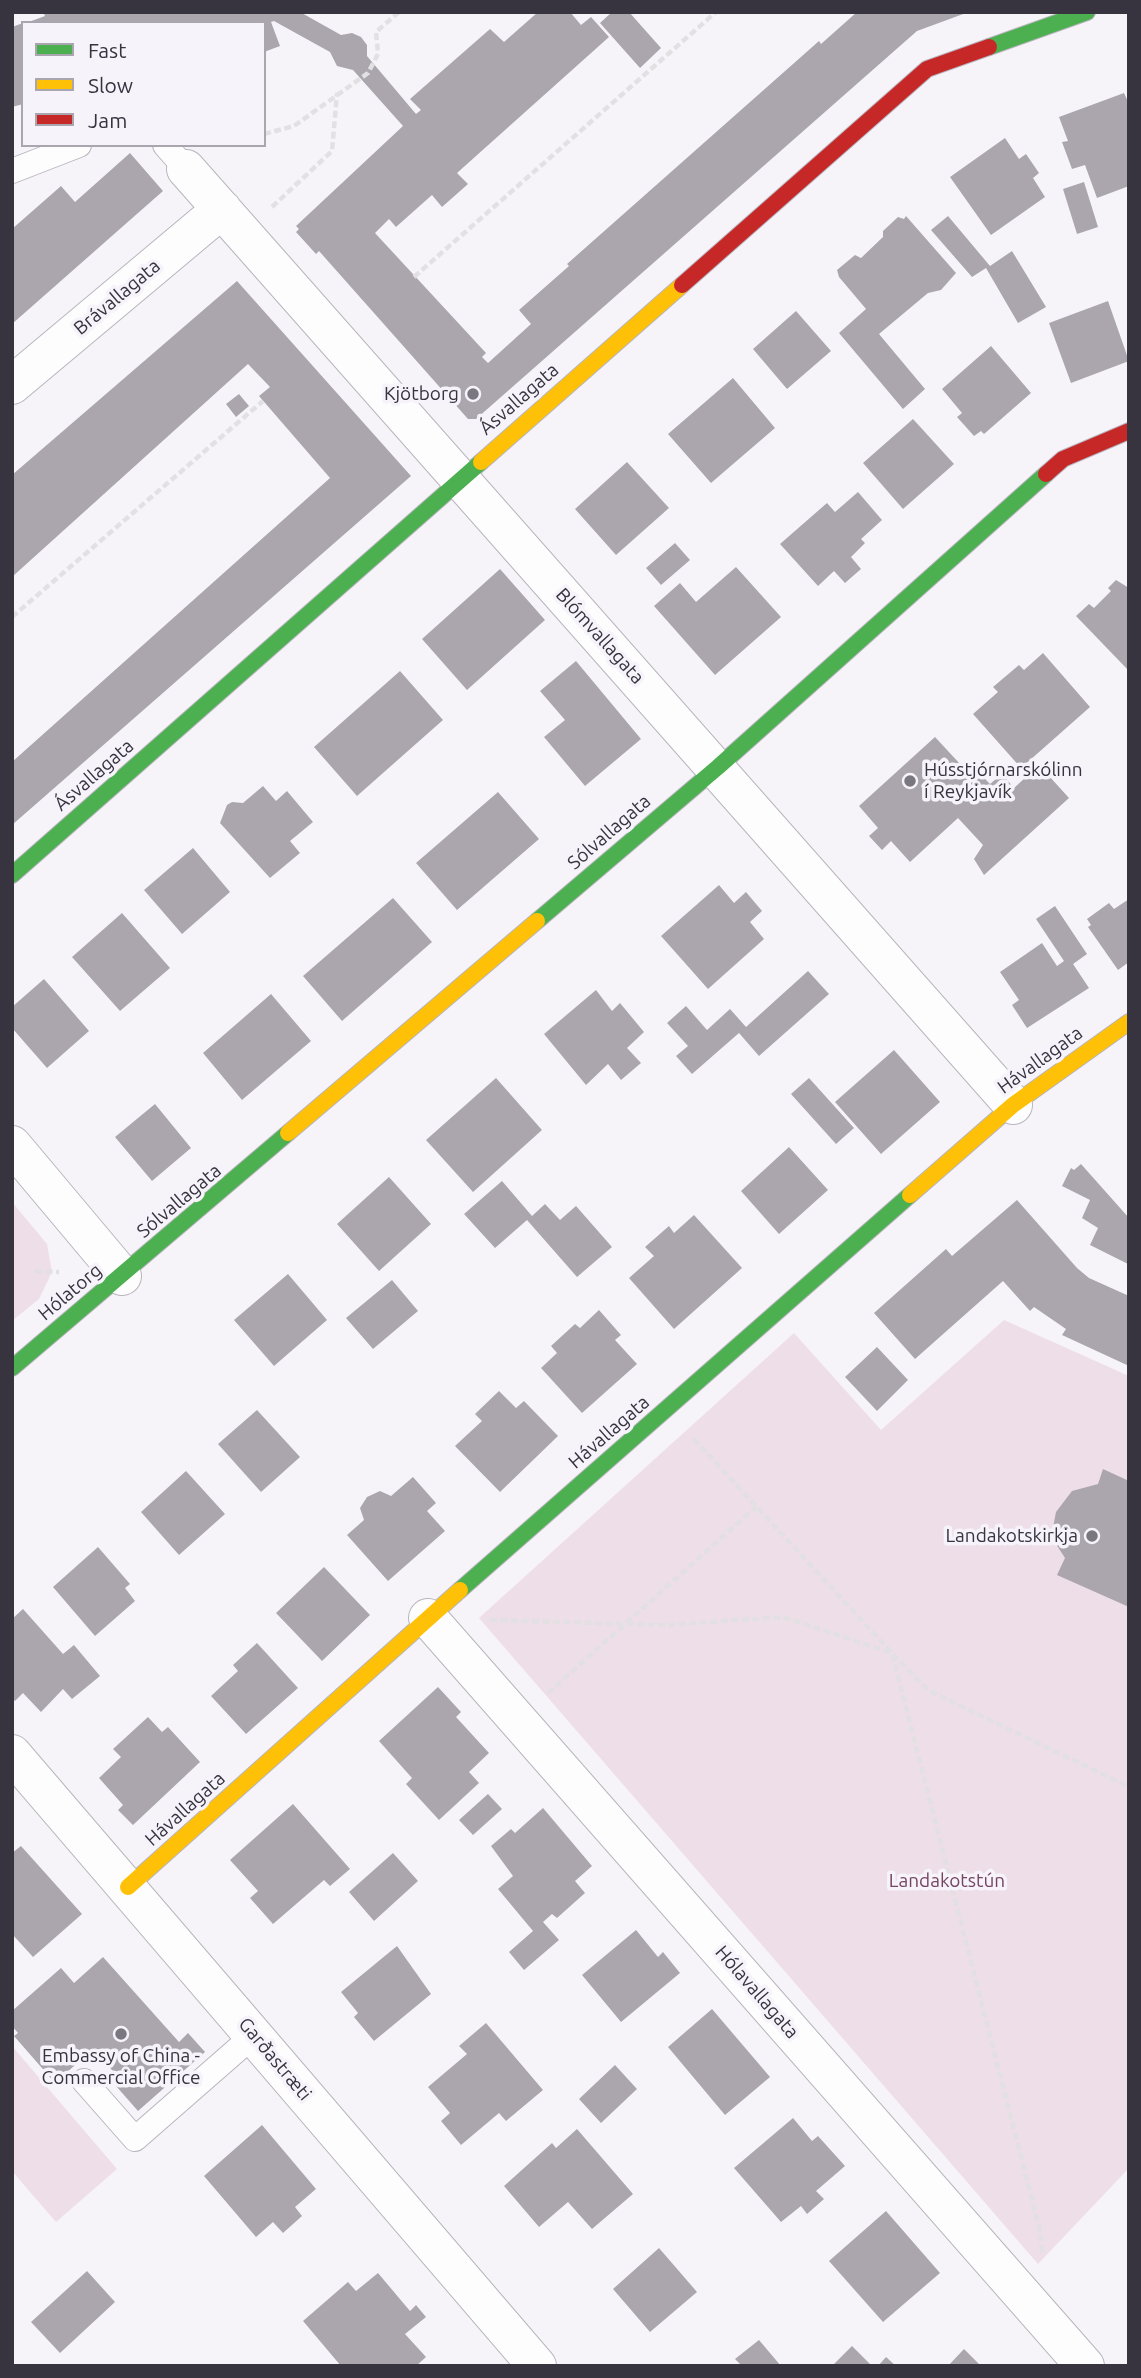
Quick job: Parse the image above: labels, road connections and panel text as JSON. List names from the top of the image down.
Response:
{
  "streets": {
    "street": [
      "Brávallagata",
      "Ásvallagata",
      "Blómvallagata",
      "Sólvallagata",
      "Hávallagata",
      "Hólatorg",
      "Hólavallagata",
      "Garðastræti"
    ]
  },
  "crossings": [
    ["Brávallagata", "Blómvallagata"],
    ["Ásvallagata", "Blómvallagata"],
    ["Blómvallagata", "Sólvallagata"],
    ["Blómvallagata", "Hávallagata"],
    ["Sólvallagata", "Hólatorg"],
    ["Hávallagata", "Hólavallagata"],
    ["Hávallagata", "Garðastræti"]
  ],
  "parks": ["Landakotstún"],
  "places": [
    "Kjötborg",
    "Hússtjórnarskólinn í Reykjavík",
    "Landakotskirkja",
    "Embassy of China - Commercial Office"
  ],
  "legend": ["Fast", "Slow", "Jam"]
}
